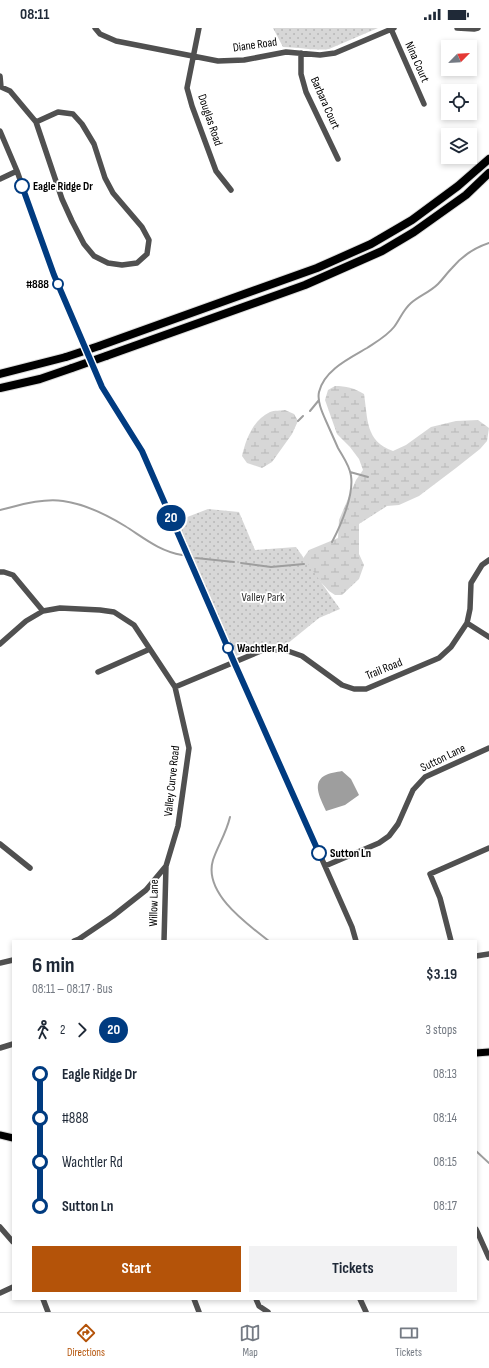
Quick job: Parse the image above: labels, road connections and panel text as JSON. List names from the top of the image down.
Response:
{
  "streets": {
    "street": [
      "Diane Road",
      "Nina Court",
      "Barbara Court",
      "Douglas Road",
      "Trail Road",
      "Sutton Lane",
      "Valley Curve Road",
      "Willow Lane"
    ]
  },
  "crossings": [
    ["Diane Road", "Nina Court"],
    ["Diane Road", "Barbara Court"],
    ["Diane Road", "Douglas Road"],
    ["Trail Road", "Valley Curve Road"],
    ["Valley Curve Road", "Willow Lane"]
  ],
  "parks": ["Valley Park"],
  "places": [
    "Eagle Ridge Dr",
    "#888",
    "Wachtler Rd",
    "Sutton Ln"
  ],
  "lines": ["bus line 20"],
  "north": "top right",
  "page": {
    "status": "08:11",
    "on_map": "20",
    "heading": ["6 min", "08:11 – 08:17 · Bus", "$3.19"],
    "legs": ["2", "20", "3 stops"],
    "list": [
      {
        "name": "Eagle Ridge Dr",
        "value": "08:13"
      },
      {
        "name": "#888",
        "value": "08:14"
      },
      {
        "name": "Wachtler Rd",
        "value": "08:15"
      },
      {
        "name": "Sutton Ln",
        "value": "08:17"
      }
    ],
    "buttons": ["Start", "Tickets"],
    "tabs": ["Directions", "Map", "Tickets"]
  }
}
